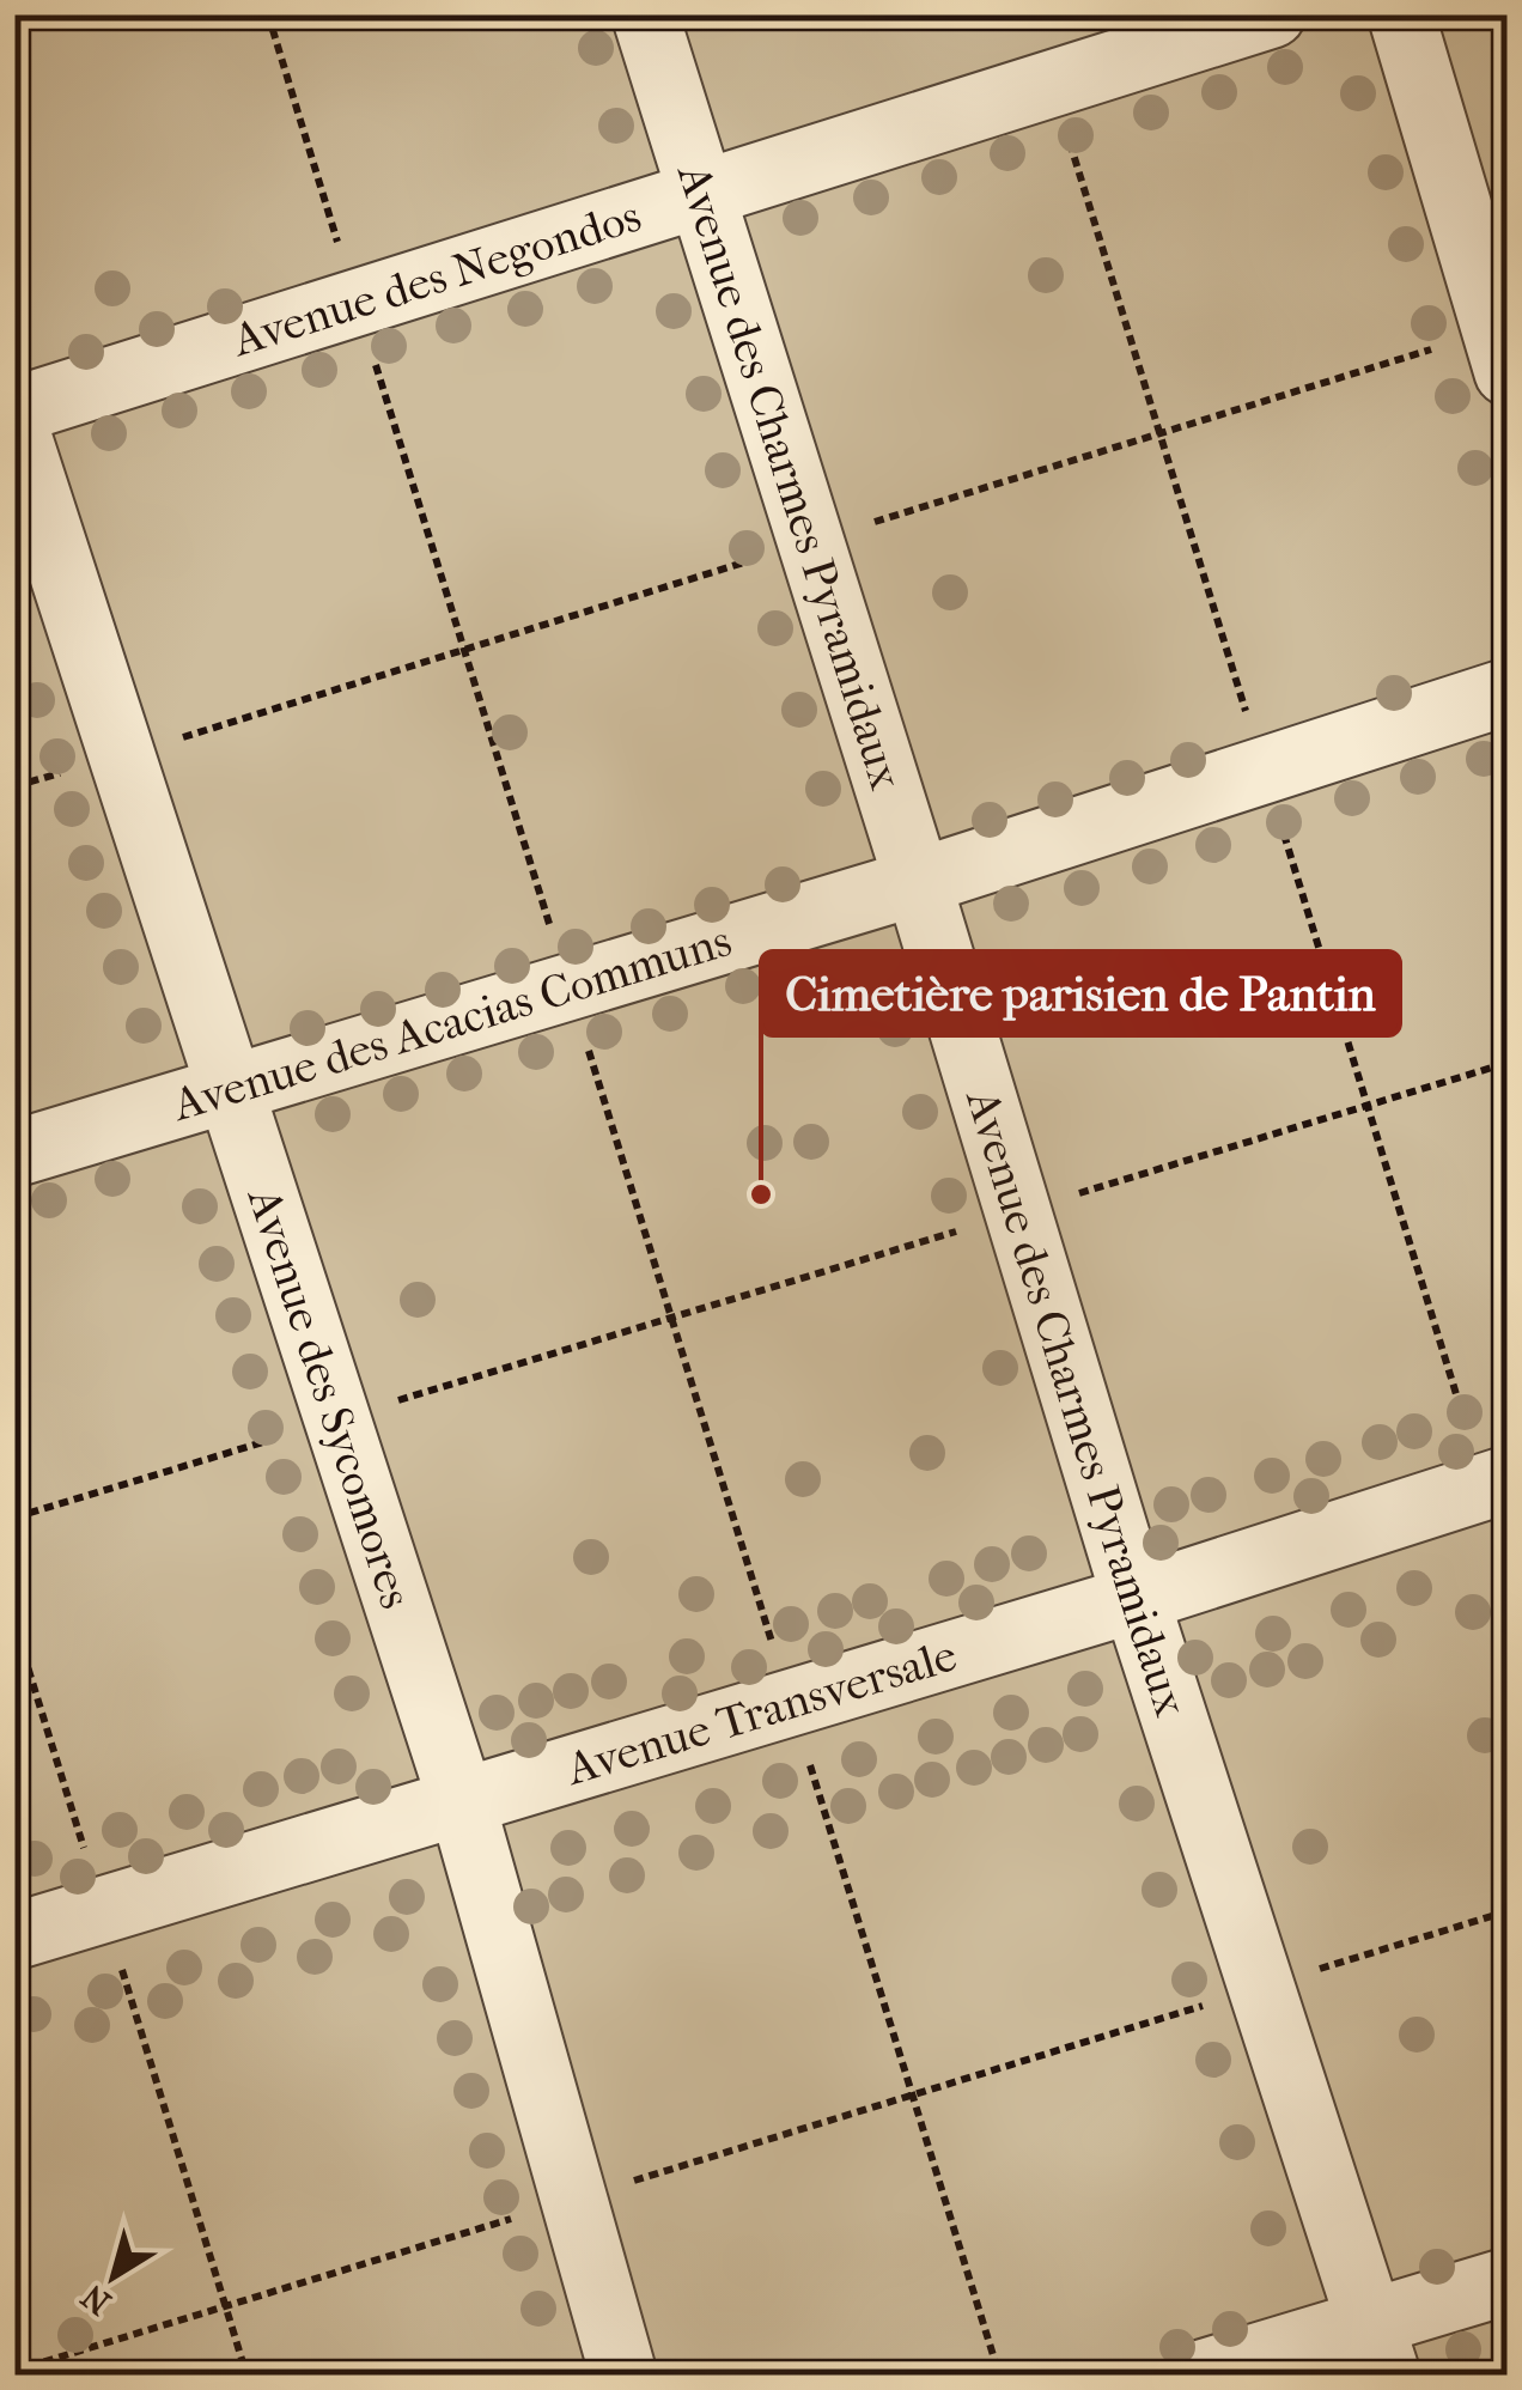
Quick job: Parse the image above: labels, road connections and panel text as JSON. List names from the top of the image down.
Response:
{
  "streets": {
    "lane": [
      "Avenue des Negondos",
      "Avenue des Charmes Pyramidaux",
      "Avenue des Acacias Communs",
      "Avenue des Sycomores",
      "Avenue Transversale"
    ]
  },
  "crossings": [
    ["Avenue des Negondos", "Avenue des Charmes Pyramidaux"],
    ["Avenue des Charmes Pyramidaux", "Avenue des Acacias Communs"],
    ["Avenue des Charmes Pyramidaux", "Avenue Transversale"],
    ["Avenue des Acacias Communs", "Avenue des Sycomores"],
    ["Avenue des Sycomores", "Avenue Transversale"]
  ],
  "places": ["Cimetière parisien de Pantin"],
  "north": "bottom left"
}
